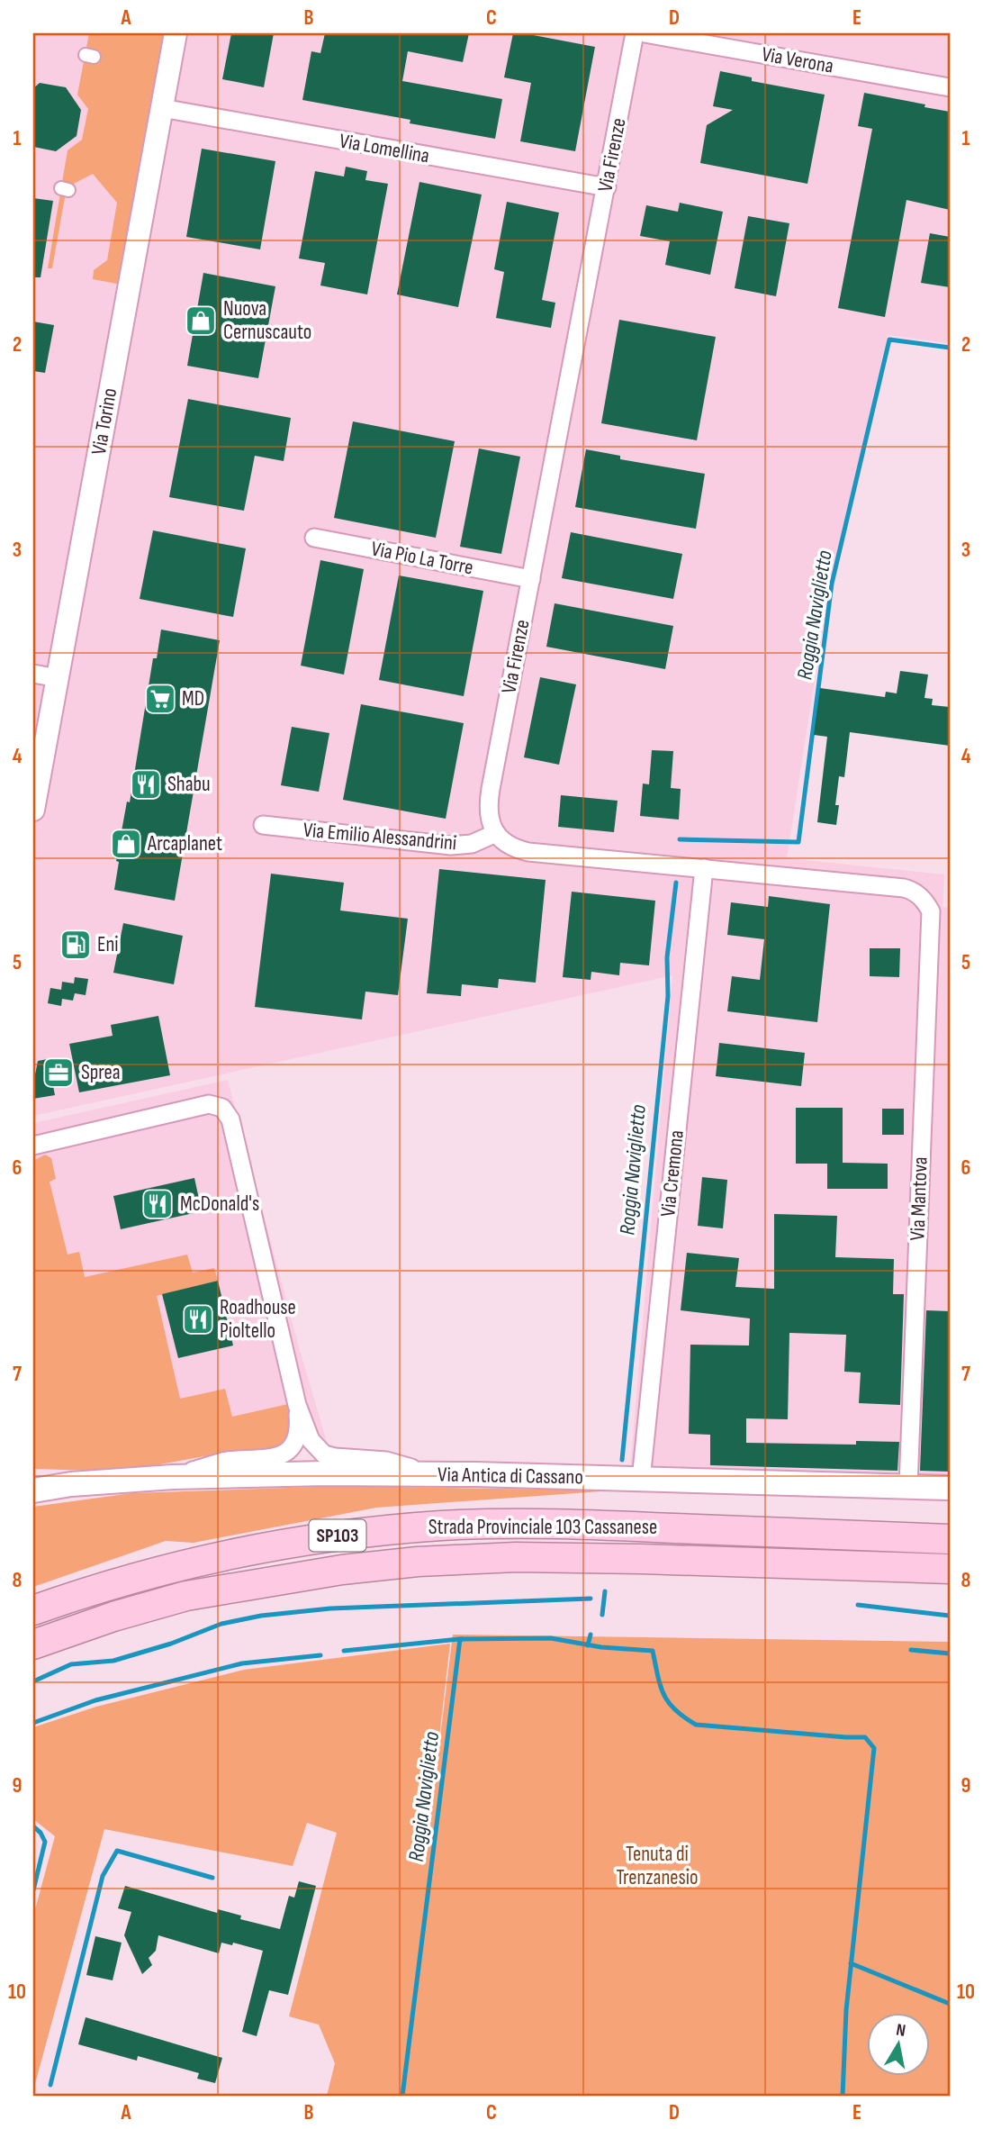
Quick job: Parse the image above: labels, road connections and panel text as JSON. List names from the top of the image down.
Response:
{
  "streets": {
    "highway": ["Strada Provinciale 103 Cassanese", "SP103"],
    "main road": ["Via Antica di Cassano"],
    "street": [
      "Via Verona",
      "Via Lomellina",
      "Via Firenze",
      "Via Torino",
      "Via Pio La Torre",
      "Via Emilio Alessandrini",
      "Via Cremona",
      "Via Mantova"
    ]
  },
  "crossings": [
    ["Via Lomellina", "Via Firenze"],
    ["Via Lomellina", "Via Torino"],
    ["Via Firenze", "Via Pio La Torre"],
    ["Via Firenze", "Via Emilio Alessandrini"],
    ["Via Cremona", "Via Mantova"],
    ["Via Cremona", "Via Antica di Cassano"],
    ["Via Mantova", "Via Antica di Cassano"],
    ["Strada Provinciale 103 Cassanese", "SP103"]
  ],
  "water": ["Roggia Naviglietto"],
  "parks": ["Tenuta di Trenzanesio"],
  "places": {
    "shop": ["Nuova Cernuscauto", "Arcaplanet"],
    "supermarket": ["MD"],
    "restaurant": ["Shabu", "McDonald's", "Roadhouse Pioltello"],
    "fuel station": ["Eni"],
    "office": ["Sprea"]
  },
  "north": "top",
  "grid": {
    "columns": [
      "A",
      "B",
      "C",
      "D",
      "E"
    ],
    "rows": [
      "1",
      "2",
      "3",
      "4",
      "5",
      "6",
      "7",
      "8",
      "9",
      "10"
    ]
  }
}
